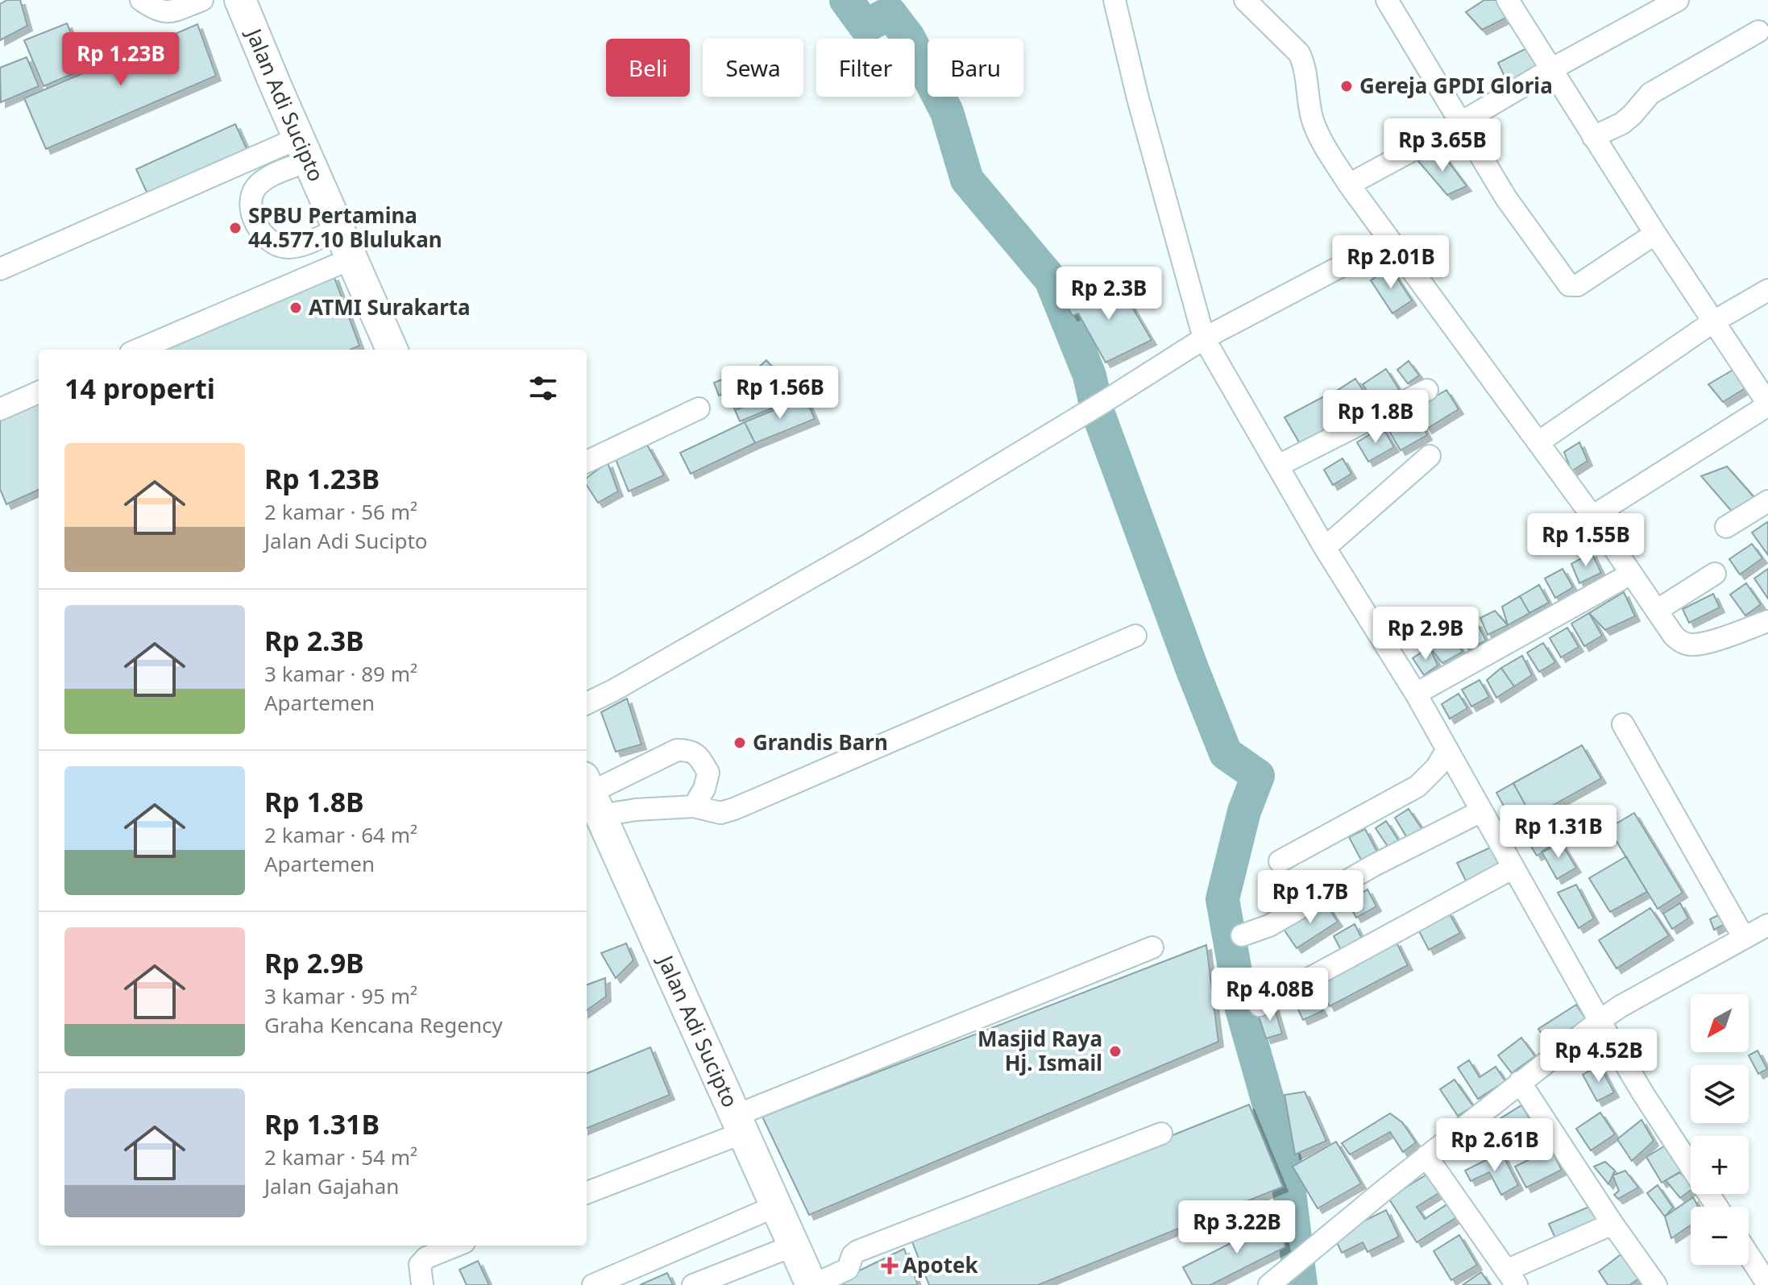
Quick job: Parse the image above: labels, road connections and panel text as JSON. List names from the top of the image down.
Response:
{
  "streets": {
    "highway": ["Jalan Adi Sucipto"]
  },
  "places": {
    "other": [
      "Gereja GPDI Gloria",
      "SPBU Pertamina 44.577.10 Blulukan",
      "ATMI Surakarta",
      "Grandis Barn",
      "Masjid Raya Hj. Ismail"
    ],
    "health": ["Apotek"]
  },
  "north": "bottom left",
  "page": {
    "price": [
      "Rp 1.23B",
      "Rp 3.65B",
      "Rp 2.01B",
      "Rp 2.3B",
      "Rp 1.56B",
      "Rp 1.8B",
      "Rp 1.55B",
      "Rp 2.9B",
      "Rp 1.31B",
      "Rp 1.7B",
      "Rp 4.08B",
      "Rp 4.52B",
      "Rp 2.61B",
      "Rp 3.22B"
    ],
    "chip": [
      "Beli",
      "Sewa",
      "Filter",
      "Baru"
    ],
    "heading": "14 properti",
    "list": [
      {
        "name": "Rp 1.23B",
        "note": "2 kamar · 56 m² · Jalan Adi Sucipto"
      },
      {
        "name": "Rp 2.3B",
        "note": "3 kamar · 89 m² · Apartemen"
      },
      {
        "name": "Rp 1.8B",
        "note": "2 kamar · 64 m² · Apartemen"
      },
      {
        "name": "Rp 2.9B",
        "note": "3 kamar · 95 m² · Graha Kencana Regency"
      },
      {
        "name": "Rp 1.31B",
        "note": "2 kamar · 54 m² · Jalan Gajahan"
      }
    ],
    "map_buttons": ["+", "−"]
  }
}
